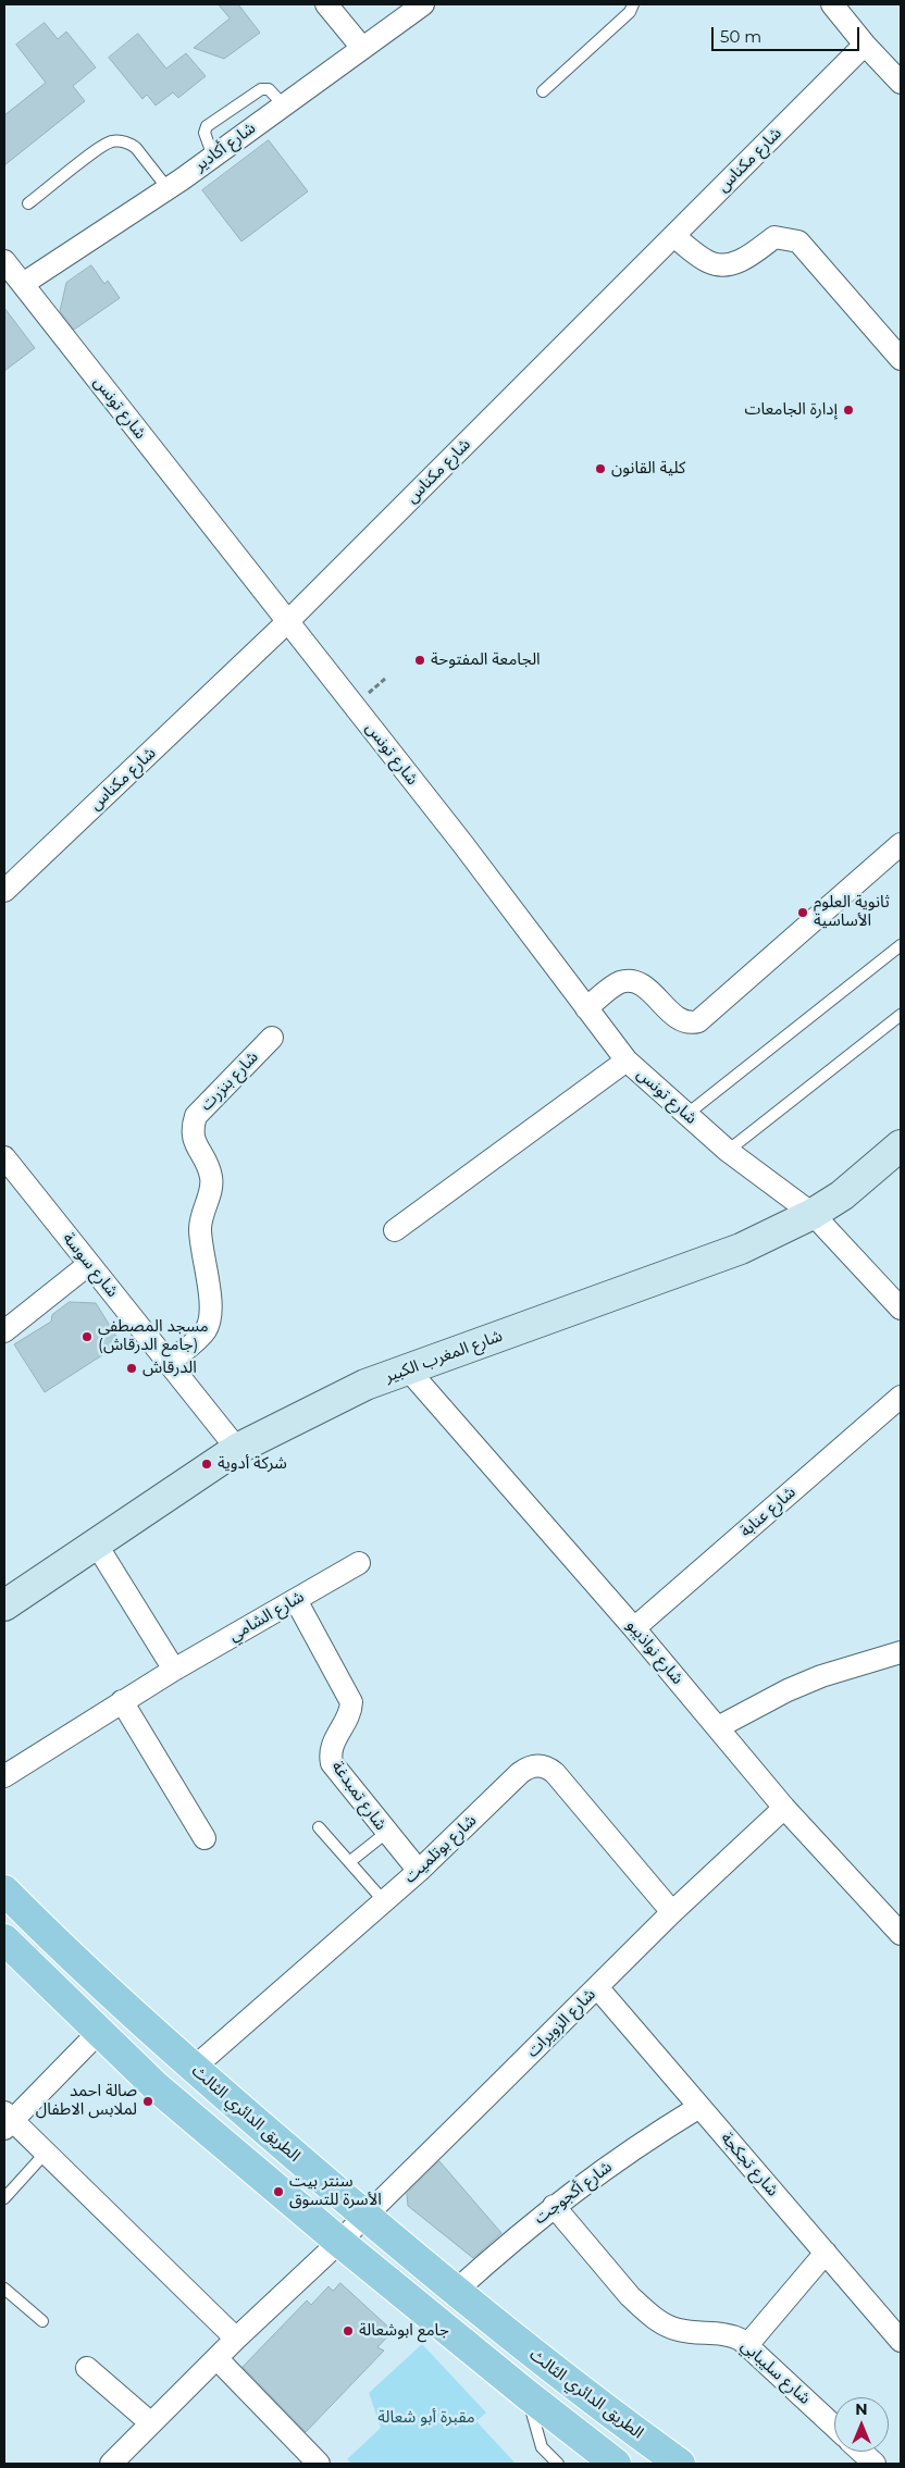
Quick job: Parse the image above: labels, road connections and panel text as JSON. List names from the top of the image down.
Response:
{
  "streets": {
    "main road": ["الطريق الدائري الثالث"],
    "street": [
      "شارع أكادير",
      "شارع مكناس",
      "شارع تونس",
      "شارع بنزرت",
      "شارع سوسة",
      "شارع المغرب الكبير",
      "شارع عنابة",
      "شارع الشامي",
      "شارع نواذيبو",
      "شارع تمبدغة",
      "شارع بوتلميت",
      "شارع الزويرات",
      "شارع تجكجة",
      "شارع أكجوجت",
      "شارع سليبابي"
    ]
  },
  "crossings": [
    ["شارع أكادير", "شارع تونس"],
    ["شارع مكناس", "شارع تونس"],
    ["شارع تونس", "شارع المغرب الكبير"],
    ["شارع بنزرت", "شارع سوسة"],
    ["شارع سوسة", "شارع المغرب الكبير"],
    ["شارع المغرب الكبير", "شارع نواذيبو"],
    ["شارع عنابة", "شارع نواذيبو"],
    ["شارع الشامي", "شارع تمبدغة"],
    ["شارع نواذيبو", "شارع الزويرات"],
    ["شارع تمبدغة", "شارع بوتلميت"],
    ["شارع بوتلميت", "شارع الزويرات"],
    ["شارع بوتلميت", "الطريق الدائري الثالث"],
    ["شارع الزويرات", "الطريق الدائري الثالث"],
    ["شارع الزويرات", "شارع تجكجة"],
    ["الطريق الدائري الثالث", "شارع أكجوجت"],
    ["شارع تجكجة", "شارع أكجوجت"],
    ["شارع أكجوجت", "شارع سليبابي"]
  ],
  "parks": ["مقبرة أبو شعالة"],
  "places": [
    "إدارة الجامعات",
    "كلية القانون",
    "الجامعة المفتوحة",
    "ثانوية العلوم الأساسية",
    "مسجد المصطفى (جامع الدرقاش)",
    "الدرقاش",
    "شركة أدوية",
    "صالة احمد لملابس الاطفال",
    "سنتر بيت الأسرة للتسوق",
    "جامع ابوشعالة"
  ],
  "scale_bar": "50 m",
  "north": "top"
}
